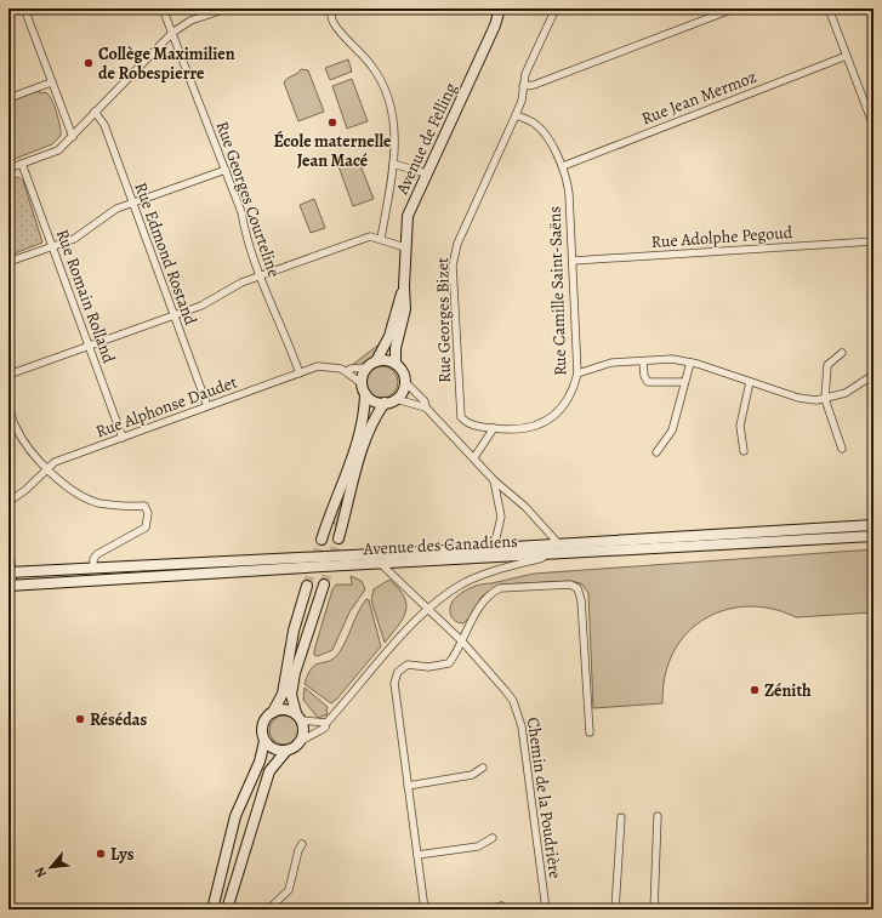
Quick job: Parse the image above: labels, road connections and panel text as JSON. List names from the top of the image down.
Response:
{
  "streets": {
    "main road": ["Avenue de Felling", "Avenue des Canadiens"],
    "street": [
      "Rue Jean Mermoz",
      "Rue Georges Courteline",
      "Rue Adolphe Pegoud",
      "Rue Edmond Rostand",
      "Rue Camille Saint-Saëns",
      "Rue Romain Rolland",
      "Rue Georges Bizet",
      "Rue Alphonse Daudet",
      "Chemin de la Poudrière"
    ]
  },
  "crossings": [
    ["Rue Jean Mermoz", "Rue Camille Saint-Saëns"],
    ["Avenue de Felling", "Rue Alphonse Daudet"],
    ["Rue Georges Courteline", "Rue Alphonse Daudet"],
    ["Rue Adolphe Pegoud", "Rue Camille Saint-Saëns"],
    ["Rue Edmond Rostand", "Rue Alphonse Daudet"],
    ["Rue Camille Saint-Saëns", "Rue Georges Bizet"],
    ["Rue Romain Rolland", "Rue Alphonse Daudet"],
    ["Avenue des Canadiens", "Chemin de la Poudrière"]
  ],
  "places": [
    "Collège Maximilien de Robespierre",
    "École maternelle Jean Macé",
    "Zénith",
    "Résédas",
    "Lys"
  ],
  "north": "bottom left"
}
